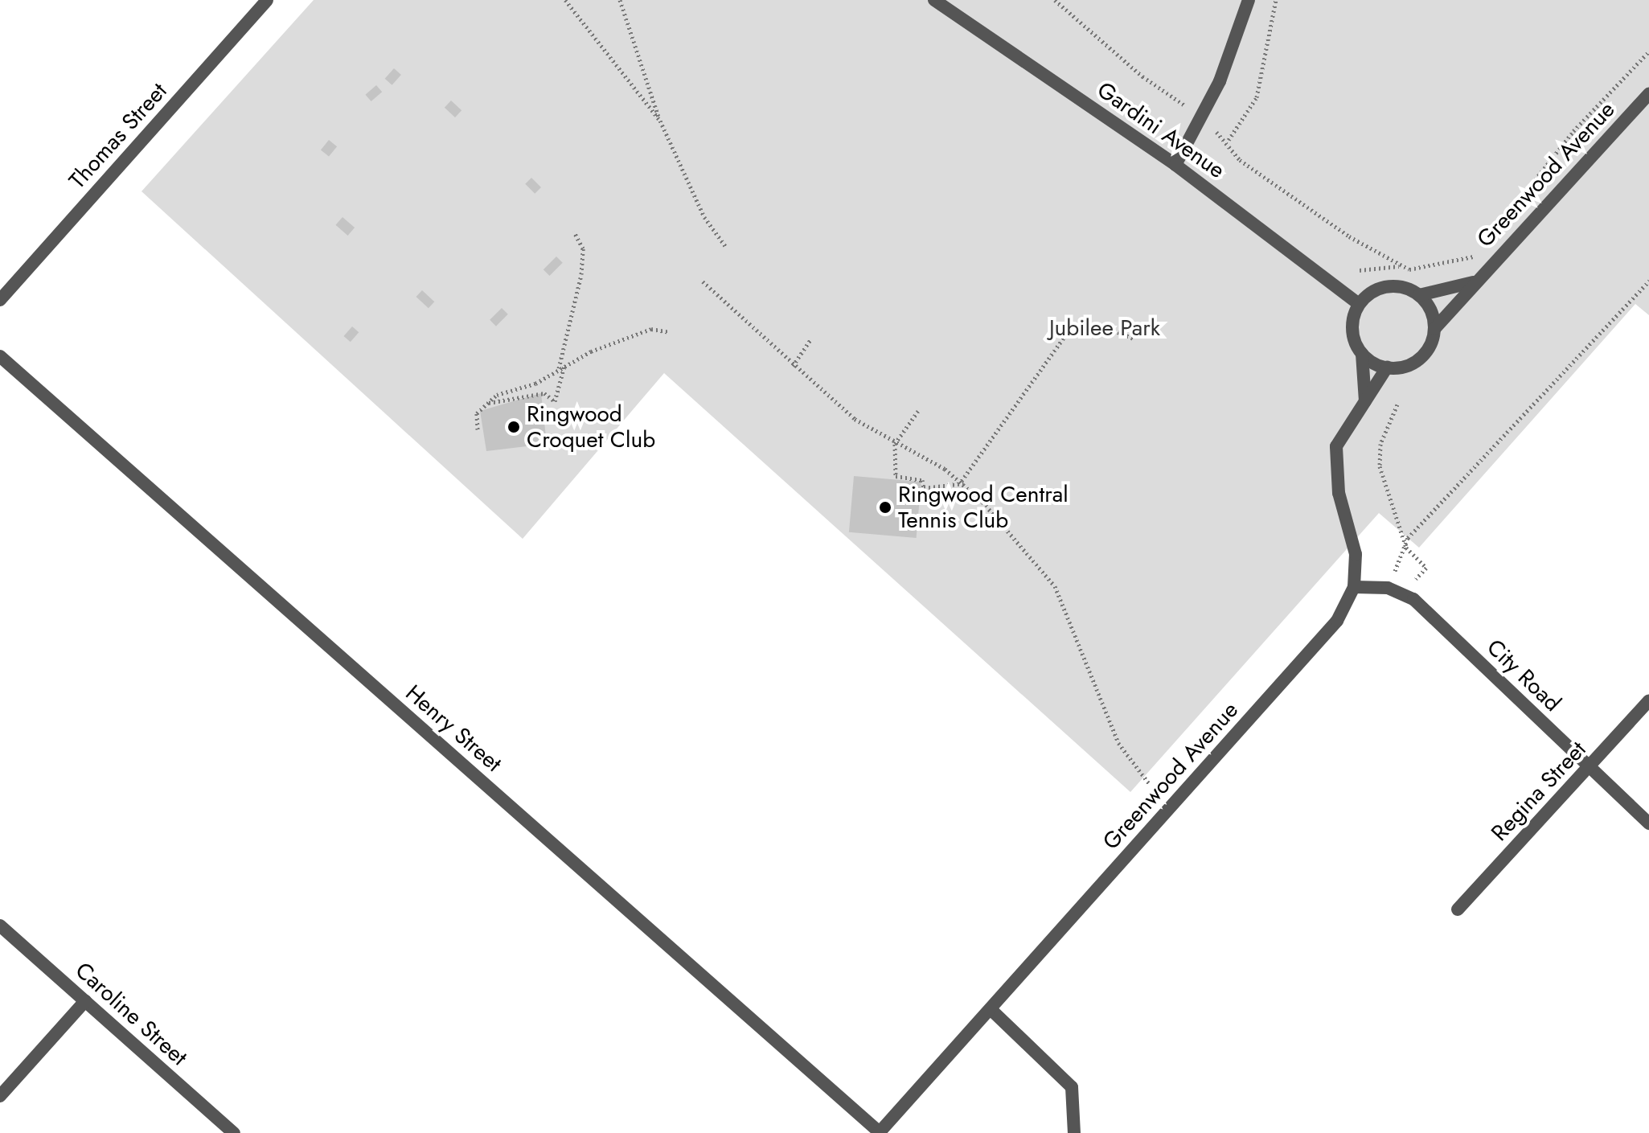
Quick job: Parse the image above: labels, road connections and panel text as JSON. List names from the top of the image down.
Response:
{
  "streets": {
    "street": [
      "Gardini Avenue",
      "Thomas Street",
      "Greenwood Avenue",
      "City Road",
      "Henry Street",
      "Regina Street",
      "Caroline Street"
    ]
  },
  "crossings": [
    ["Gardini Avenue", "Greenwood Avenue"],
    ["Greenwood Avenue", "City Road"],
    ["Greenwood Avenue", "Henry Street"],
    ["City Road", "Regina Street"]
  ],
  "parks": ["Jubilee Park"],
  "places": ["Ringwood Croquet Club", "Ringwood Central Tennis Club"]
}
